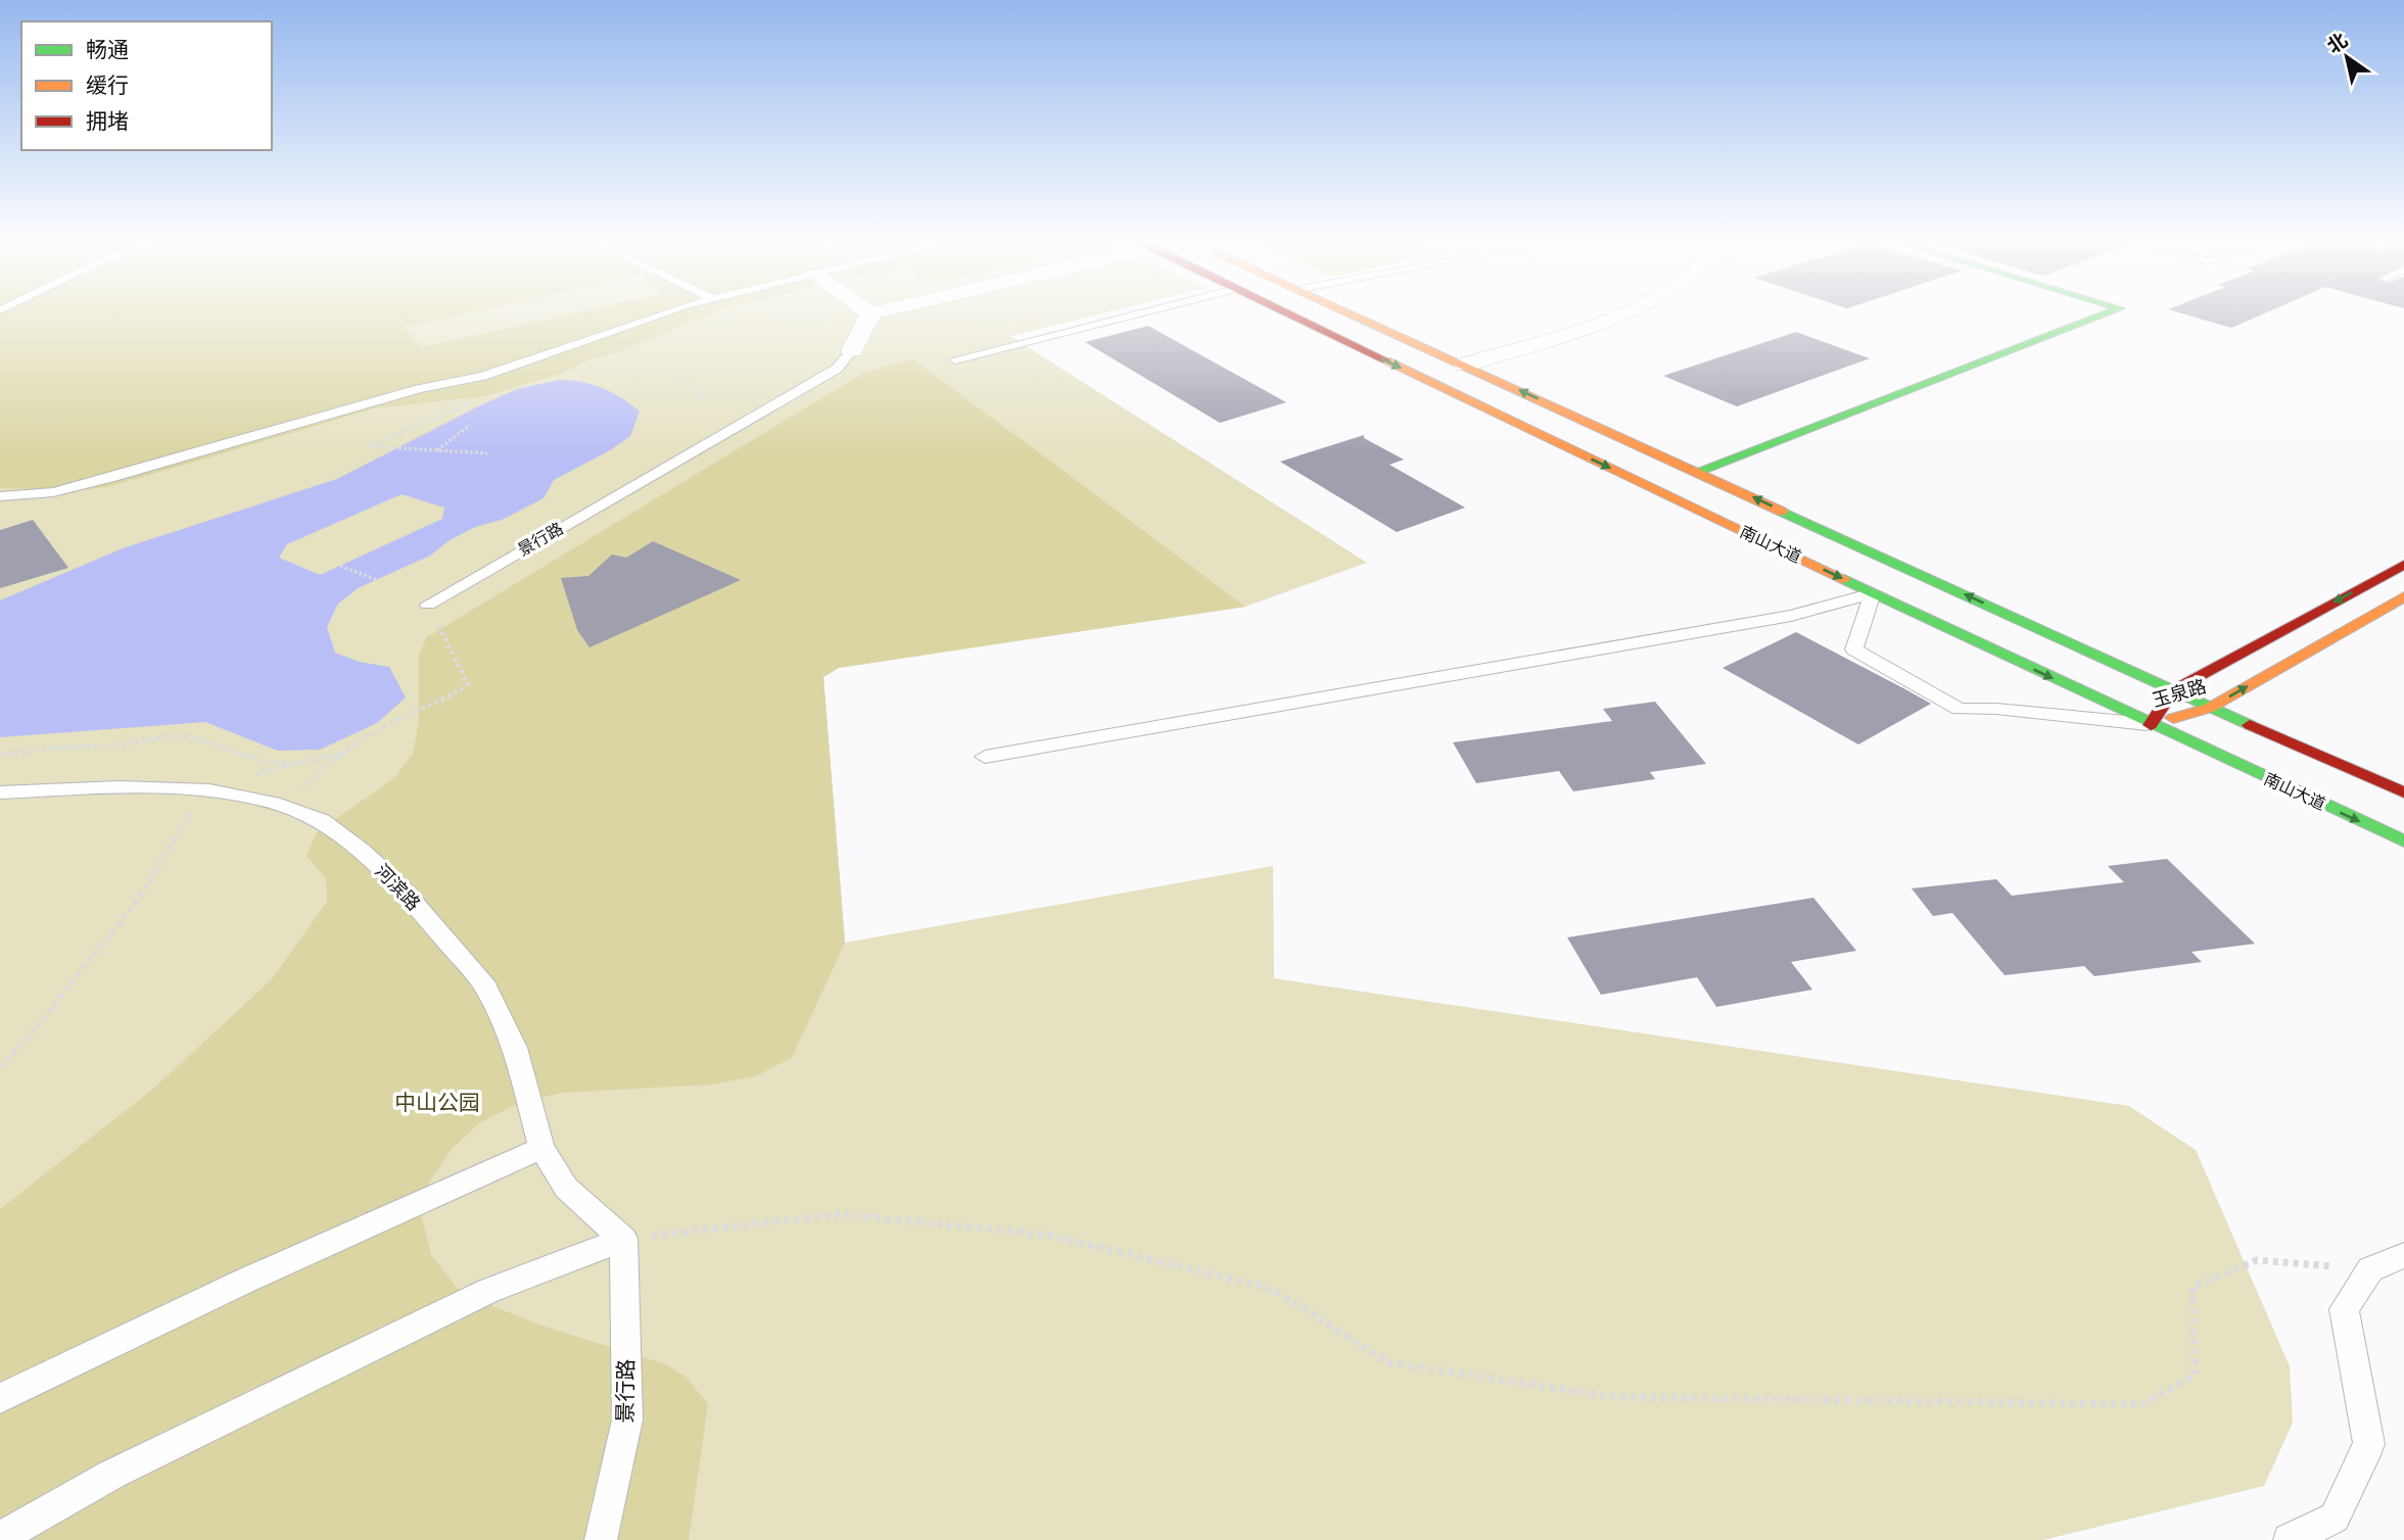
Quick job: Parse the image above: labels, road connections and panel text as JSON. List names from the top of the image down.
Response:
{
  "streets": {
    "main road": ["南山大道", "玉泉路"],
    "lane": ["景行路", "河滨路"]
  },
  "crossings": [
    ["景行路", "河滨路"],
    ["南山大道", "玉泉路"]
  ],
  "parks": ["中山公园"],
  "legend": ["畅通", "缓行", "拥堵"],
  "north": "top left"
}
